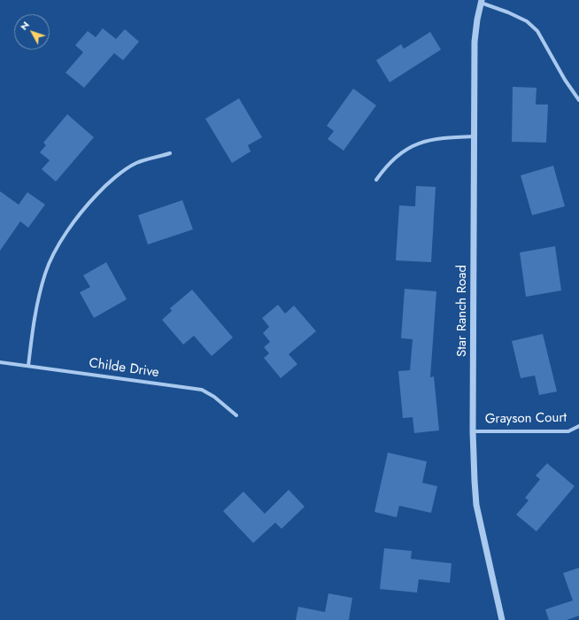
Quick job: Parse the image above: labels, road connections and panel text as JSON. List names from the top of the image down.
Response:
{
  "streets": {
    "street": ["Star Ranch Road", "Childe Drive", "Grayson Court"]
  },
  "crossings": [
    ["Star Ranch Road", "Grayson Court"]
  ],
  "north": "top left"
}
